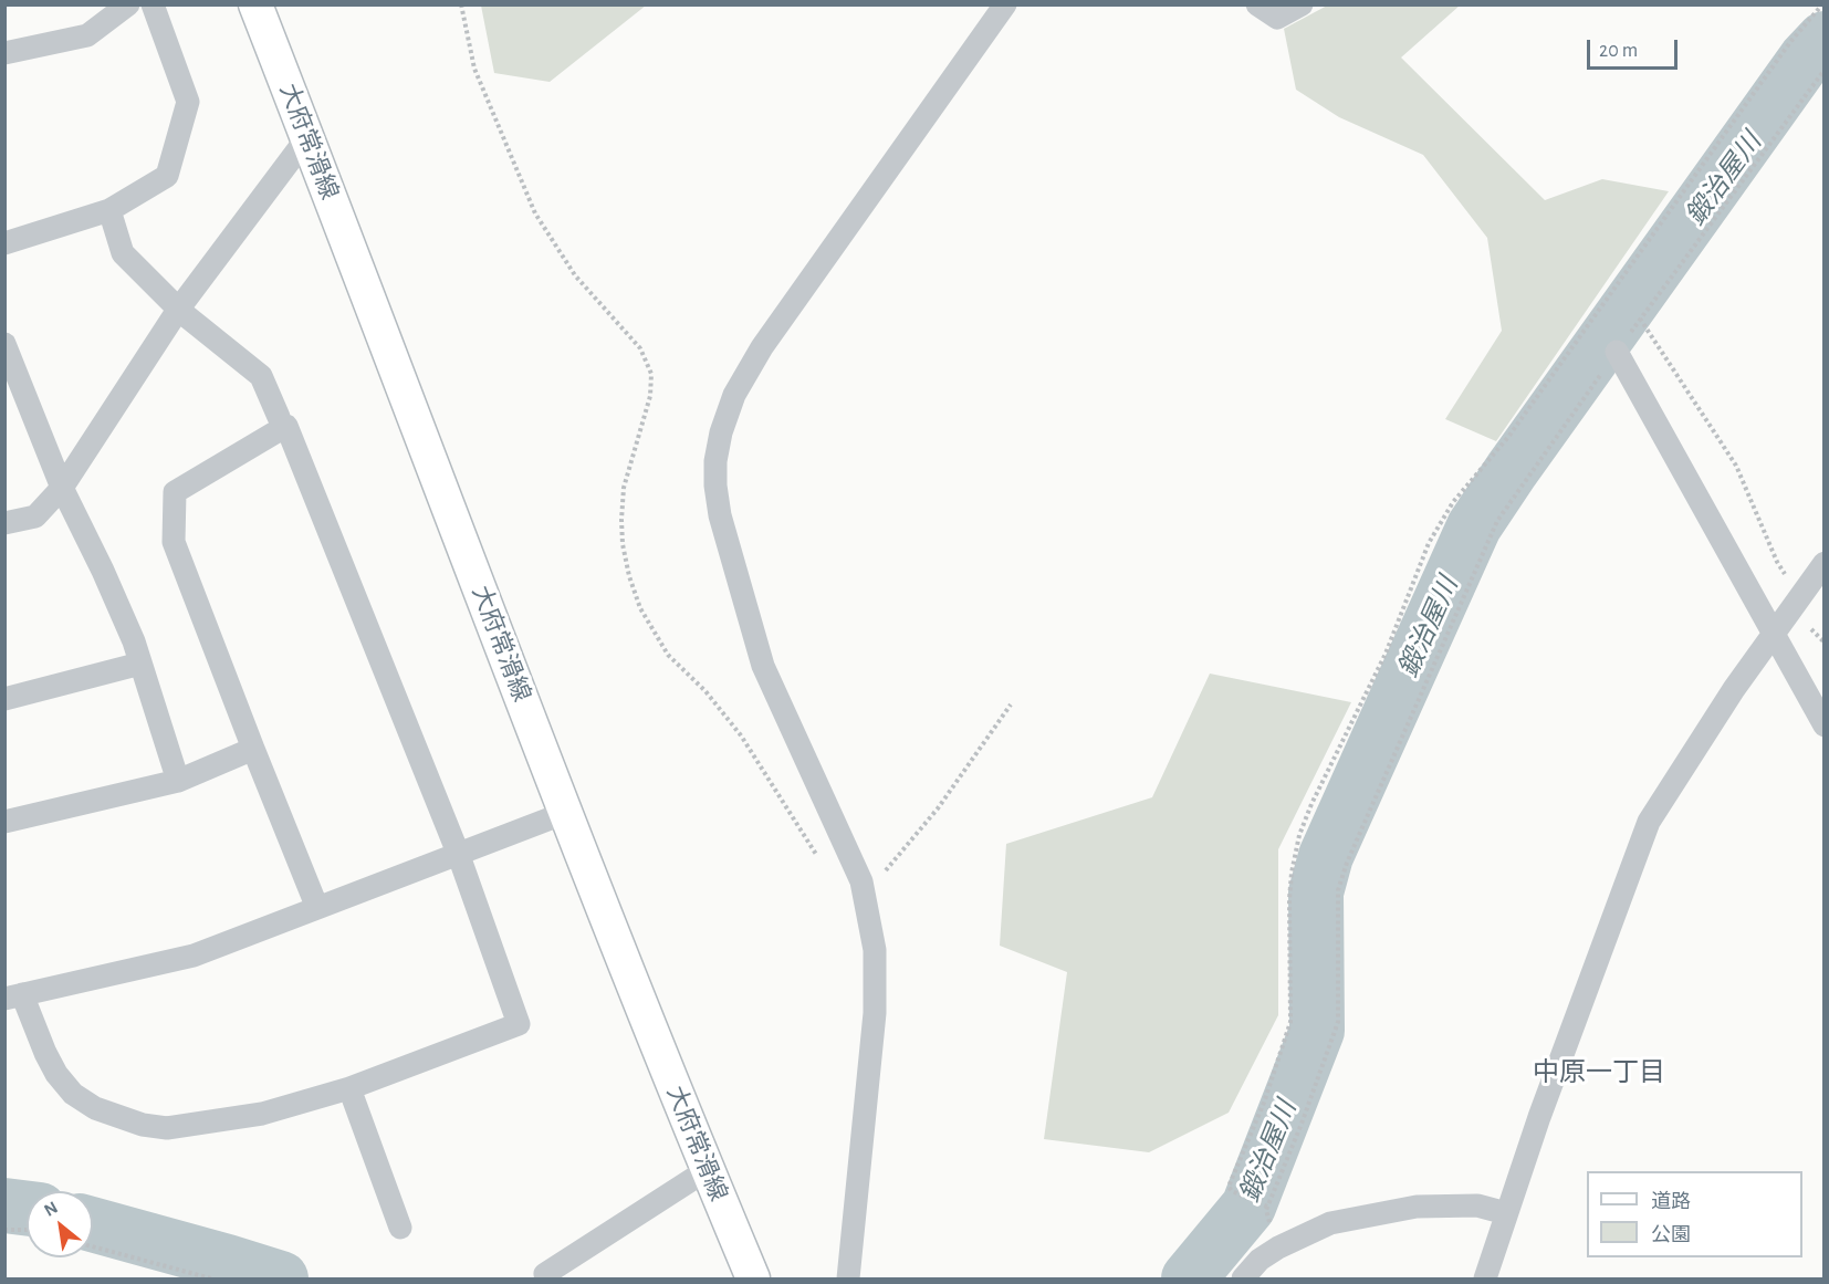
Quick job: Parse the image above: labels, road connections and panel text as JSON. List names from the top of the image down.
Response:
{
  "streets": {
    "main road": ["大府常滑線"]
  },
  "districts": ["中原一丁目"],
  "water": ["鍛治屋川"],
  "legend": ["道路", "公園"],
  "scale_bar": "20 m",
  "north": "top left"
}
